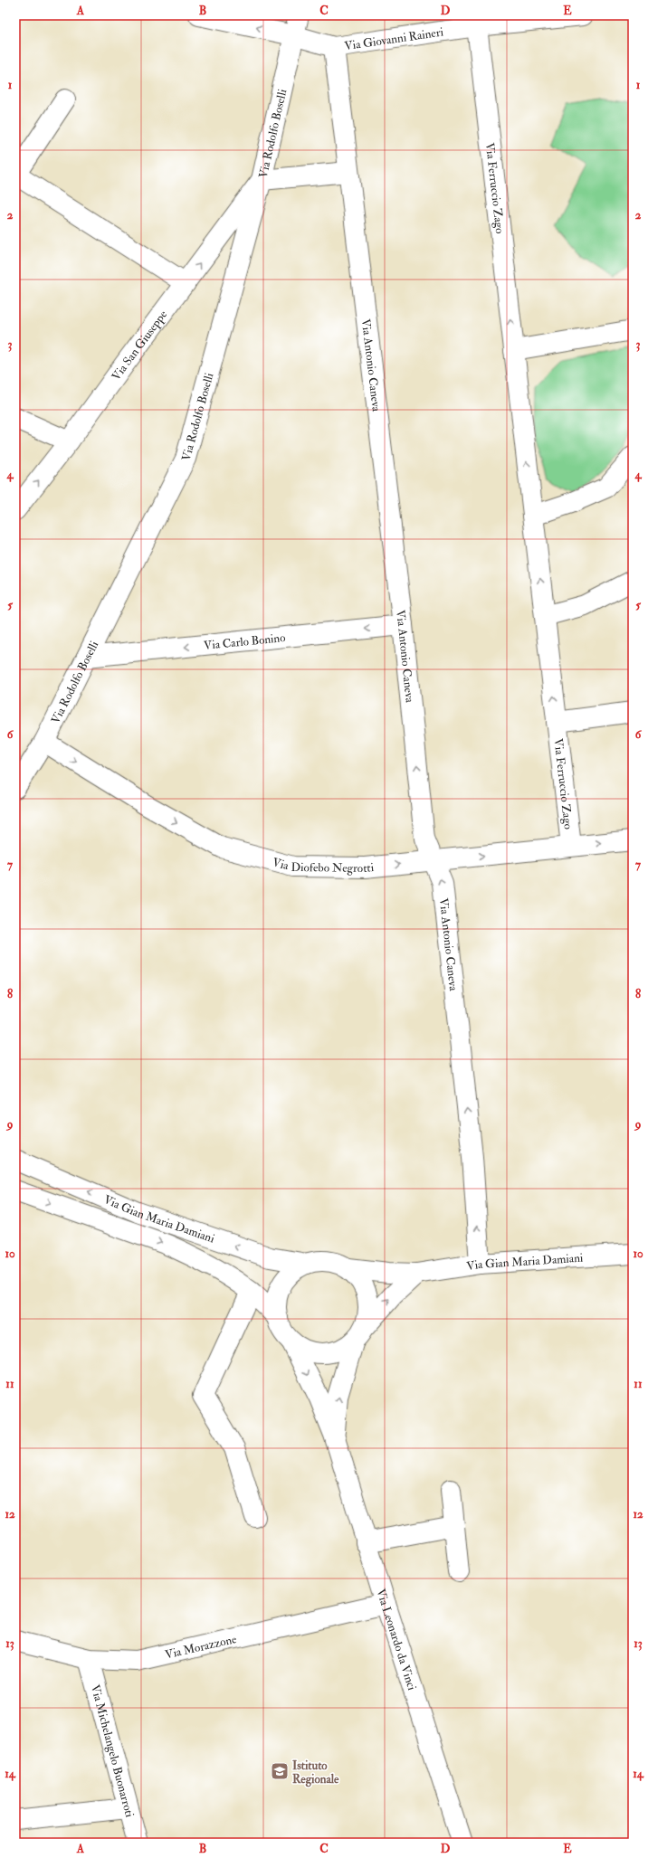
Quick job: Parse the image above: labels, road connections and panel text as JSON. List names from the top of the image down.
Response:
{
  "streets": {
    "street": [
      "Via Giovanni Raineri",
      "Via Rodolfo Boselli",
      "Via Ferruccio Zago",
      "Via San Giuseppe",
      "Via Antonio Caneva",
      "Via Carlo Bonino",
      "Via Diofebo Negrotti",
      "Via Gian Maria Damiani",
      "Via Leonardo da Vinci",
      "Via Morazzone",
      "Via Michelangelo Buonarroti"
    ]
  },
  "crossings": [
    ["Via Giovanni Raineri", "Via Ferruccio Zago"],
    ["Via Giovanni Raineri", "Via Antonio Caneva"],
    ["Via Rodolfo Boselli", "Via San Giuseppe"],
    ["Via Rodolfo Boselli", "Via Carlo Bonino"],
    ["Via Rodolfo Boselli", "Via Diofebo Negrotti"],
    ["Via Ferruccio Zago", "Via Diofebo Negrotti"],
    ["Via Antonio Caneva", "Via Carlo Bonino"],
    ["Via Antonio Caneva", "Via Diofebo Negrotti"],
    ["Via Antonio Caneva", "Via Gian Maria Damiani"],
    ["Via Gian Maria Damiani", "Via Leonardo da Vinci"],
    ["Via Leonardo da Vinci", "Via Morazzone"],
    ["Via Morazzone", "Via Michelangelo Buonarroti"]
  ],
  "one_way": [
    "Via Ferruccio Zago",
    "Via San Giuseppe",
    "Via Antonio Caneva",
    "Via Carlo Bonino",
    "Via Diofebo Negrotti"
  ],
  "places": {
    "school or university": ["Istituto Regionale"]
  },
  "grid": {
    "columns": [
      "A",
      "B",
      "C",
      "D",
      "E"
    ],
    "rows": [
      "1",
      "2",
      "3",
      "4",
      "5",
      "6",
      "7",
      "8",
      "9",
      "10",
      "11",
      "12",
      "13",
      "14"
    ]
  }
}
